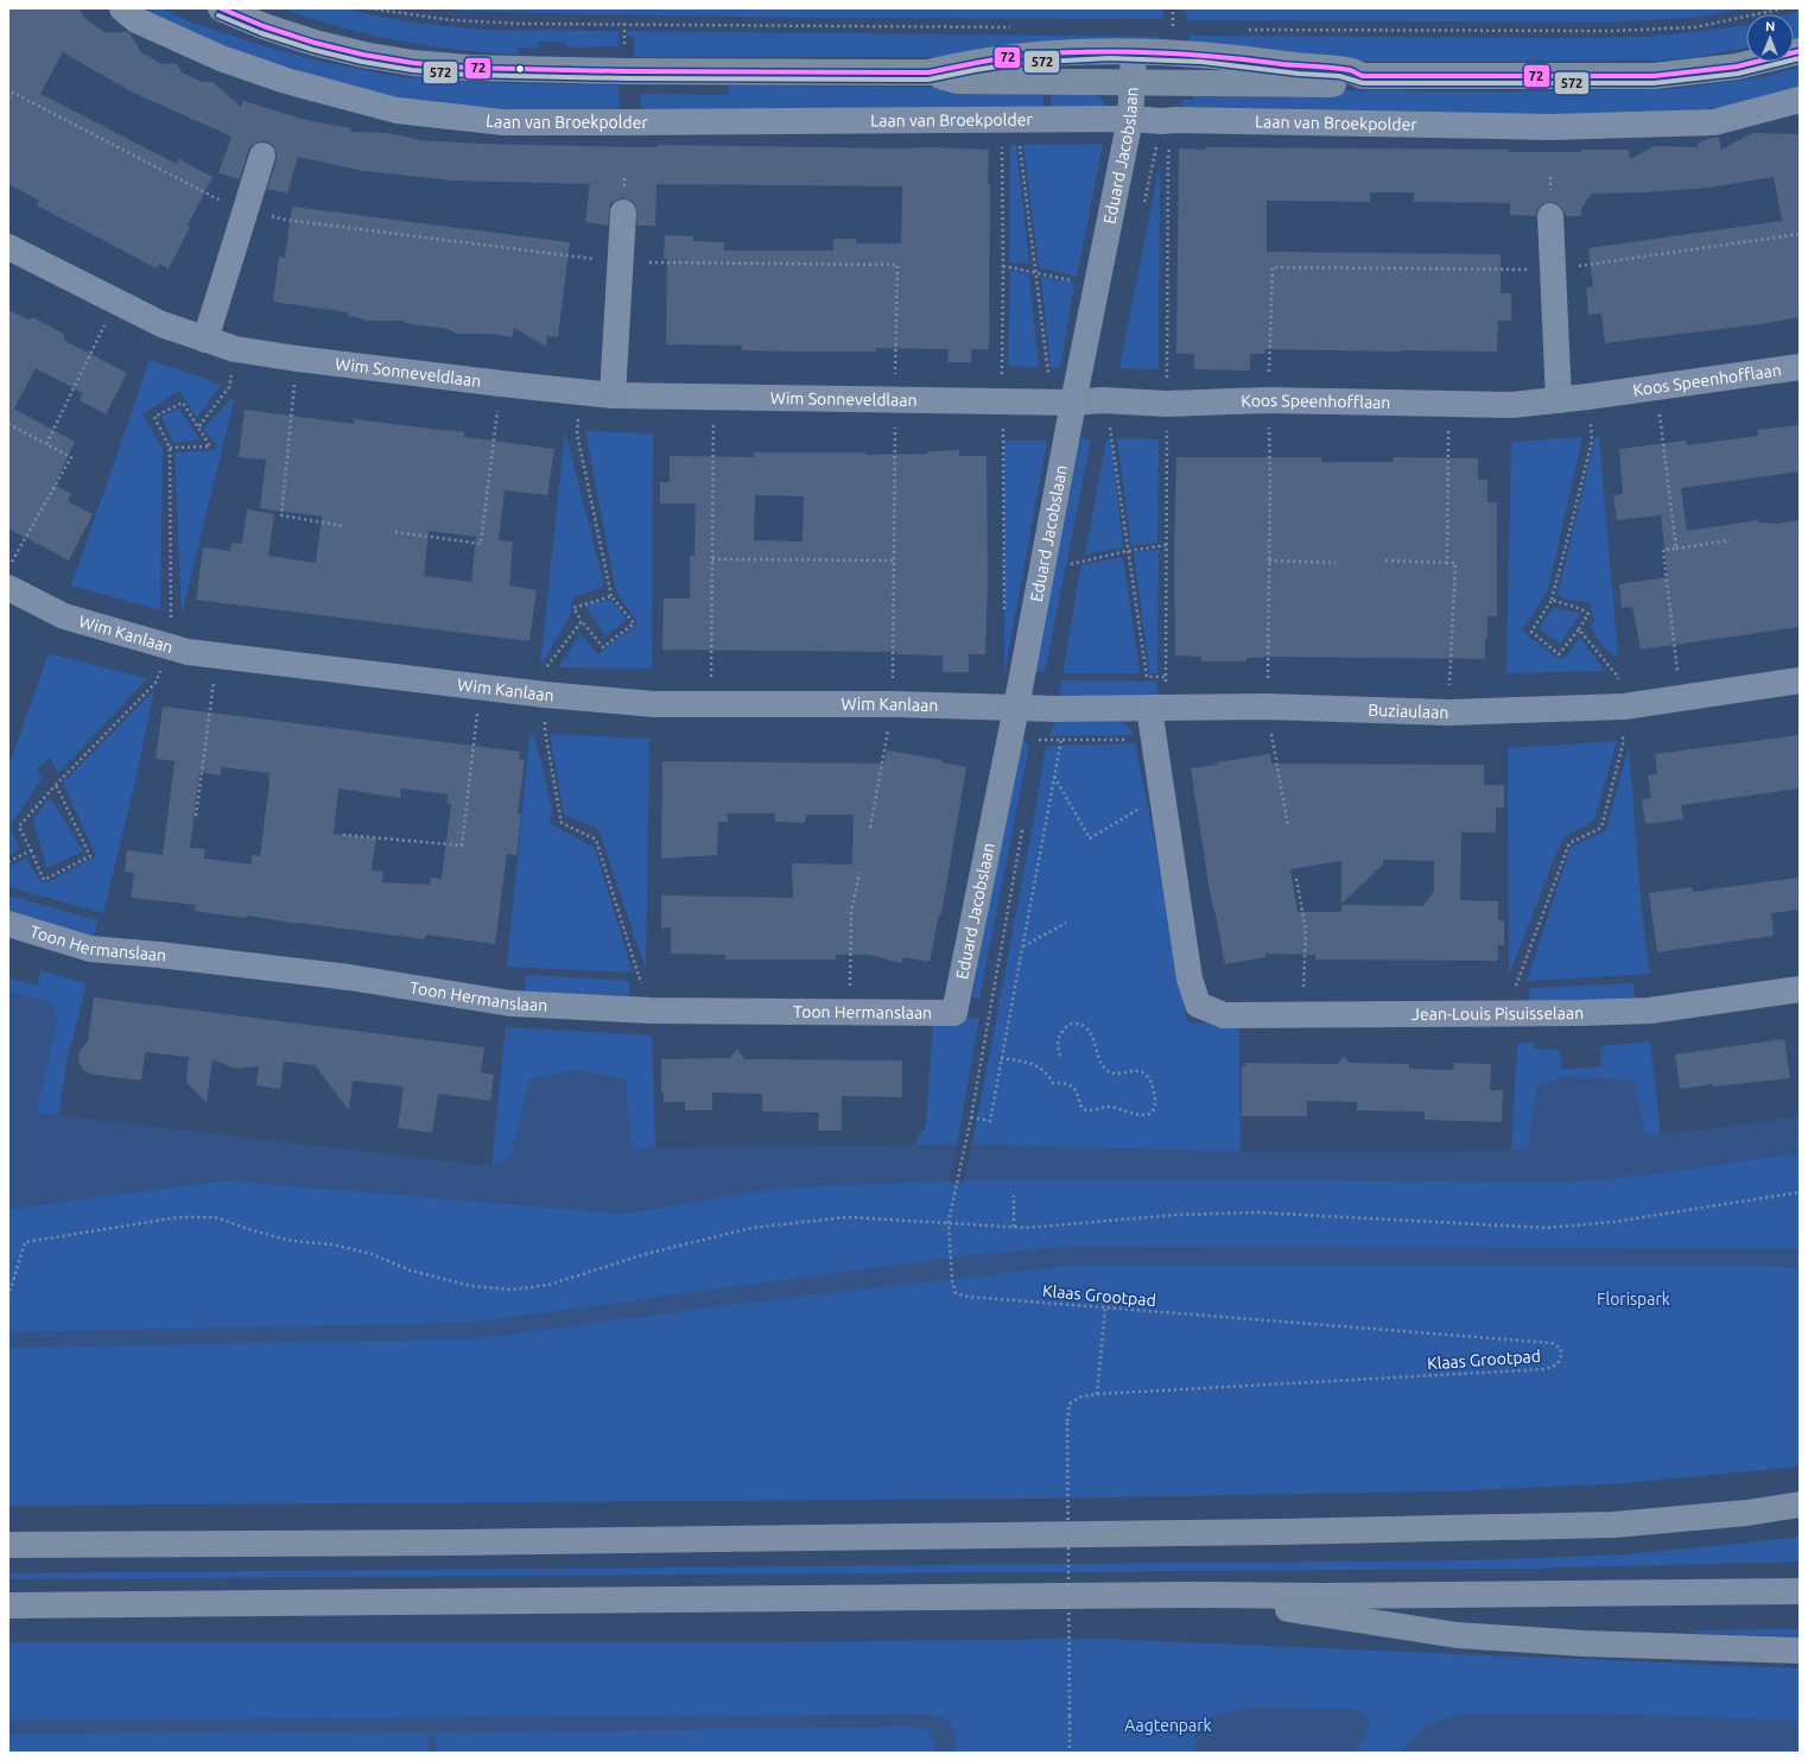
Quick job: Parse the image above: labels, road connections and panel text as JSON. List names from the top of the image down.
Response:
{
  "streets": {
    "street": [
      "Laan van Broekpolder",
      "Eduard Jacobslaan",
      "Wim Sonneveldlaan",
      "Koos Speenhofflaan",
      "Wim Kanlaan",
      "Buziaulaan",
      "Toon Hermanslaan",
      "Jean-Louis Pisuisselaan"
    ],
    "path": ["Klaas Grootpad"]
  },
  "crossings": [
    ["Laan van Broekpolder", "Eduard Jacobslaan"],
    ["Eduard Jacobslaan", "Wim Sonneveldlaan"],
    ["Eduard Jacobslaan", "Koos Speenhofflaan"],
    ["Eduard Jacobslaan", "Wim Kanlaan"],
    ["Eduard Jacobslaan", "Buziaulaan"],
    ["Eduard Jacobslaan", "Toon Hermanslaan"],
    ["Wim Sonneveldlaan", "Koos Speenhofflaan"],
    ["Wim Kanlaan", "Buziaulaan"]
  ],
  "parks": ["Florispark", "Aagtenpark"],
  "lines": ["transit line 72", "transit line 572"],
  "north": "top"
}
